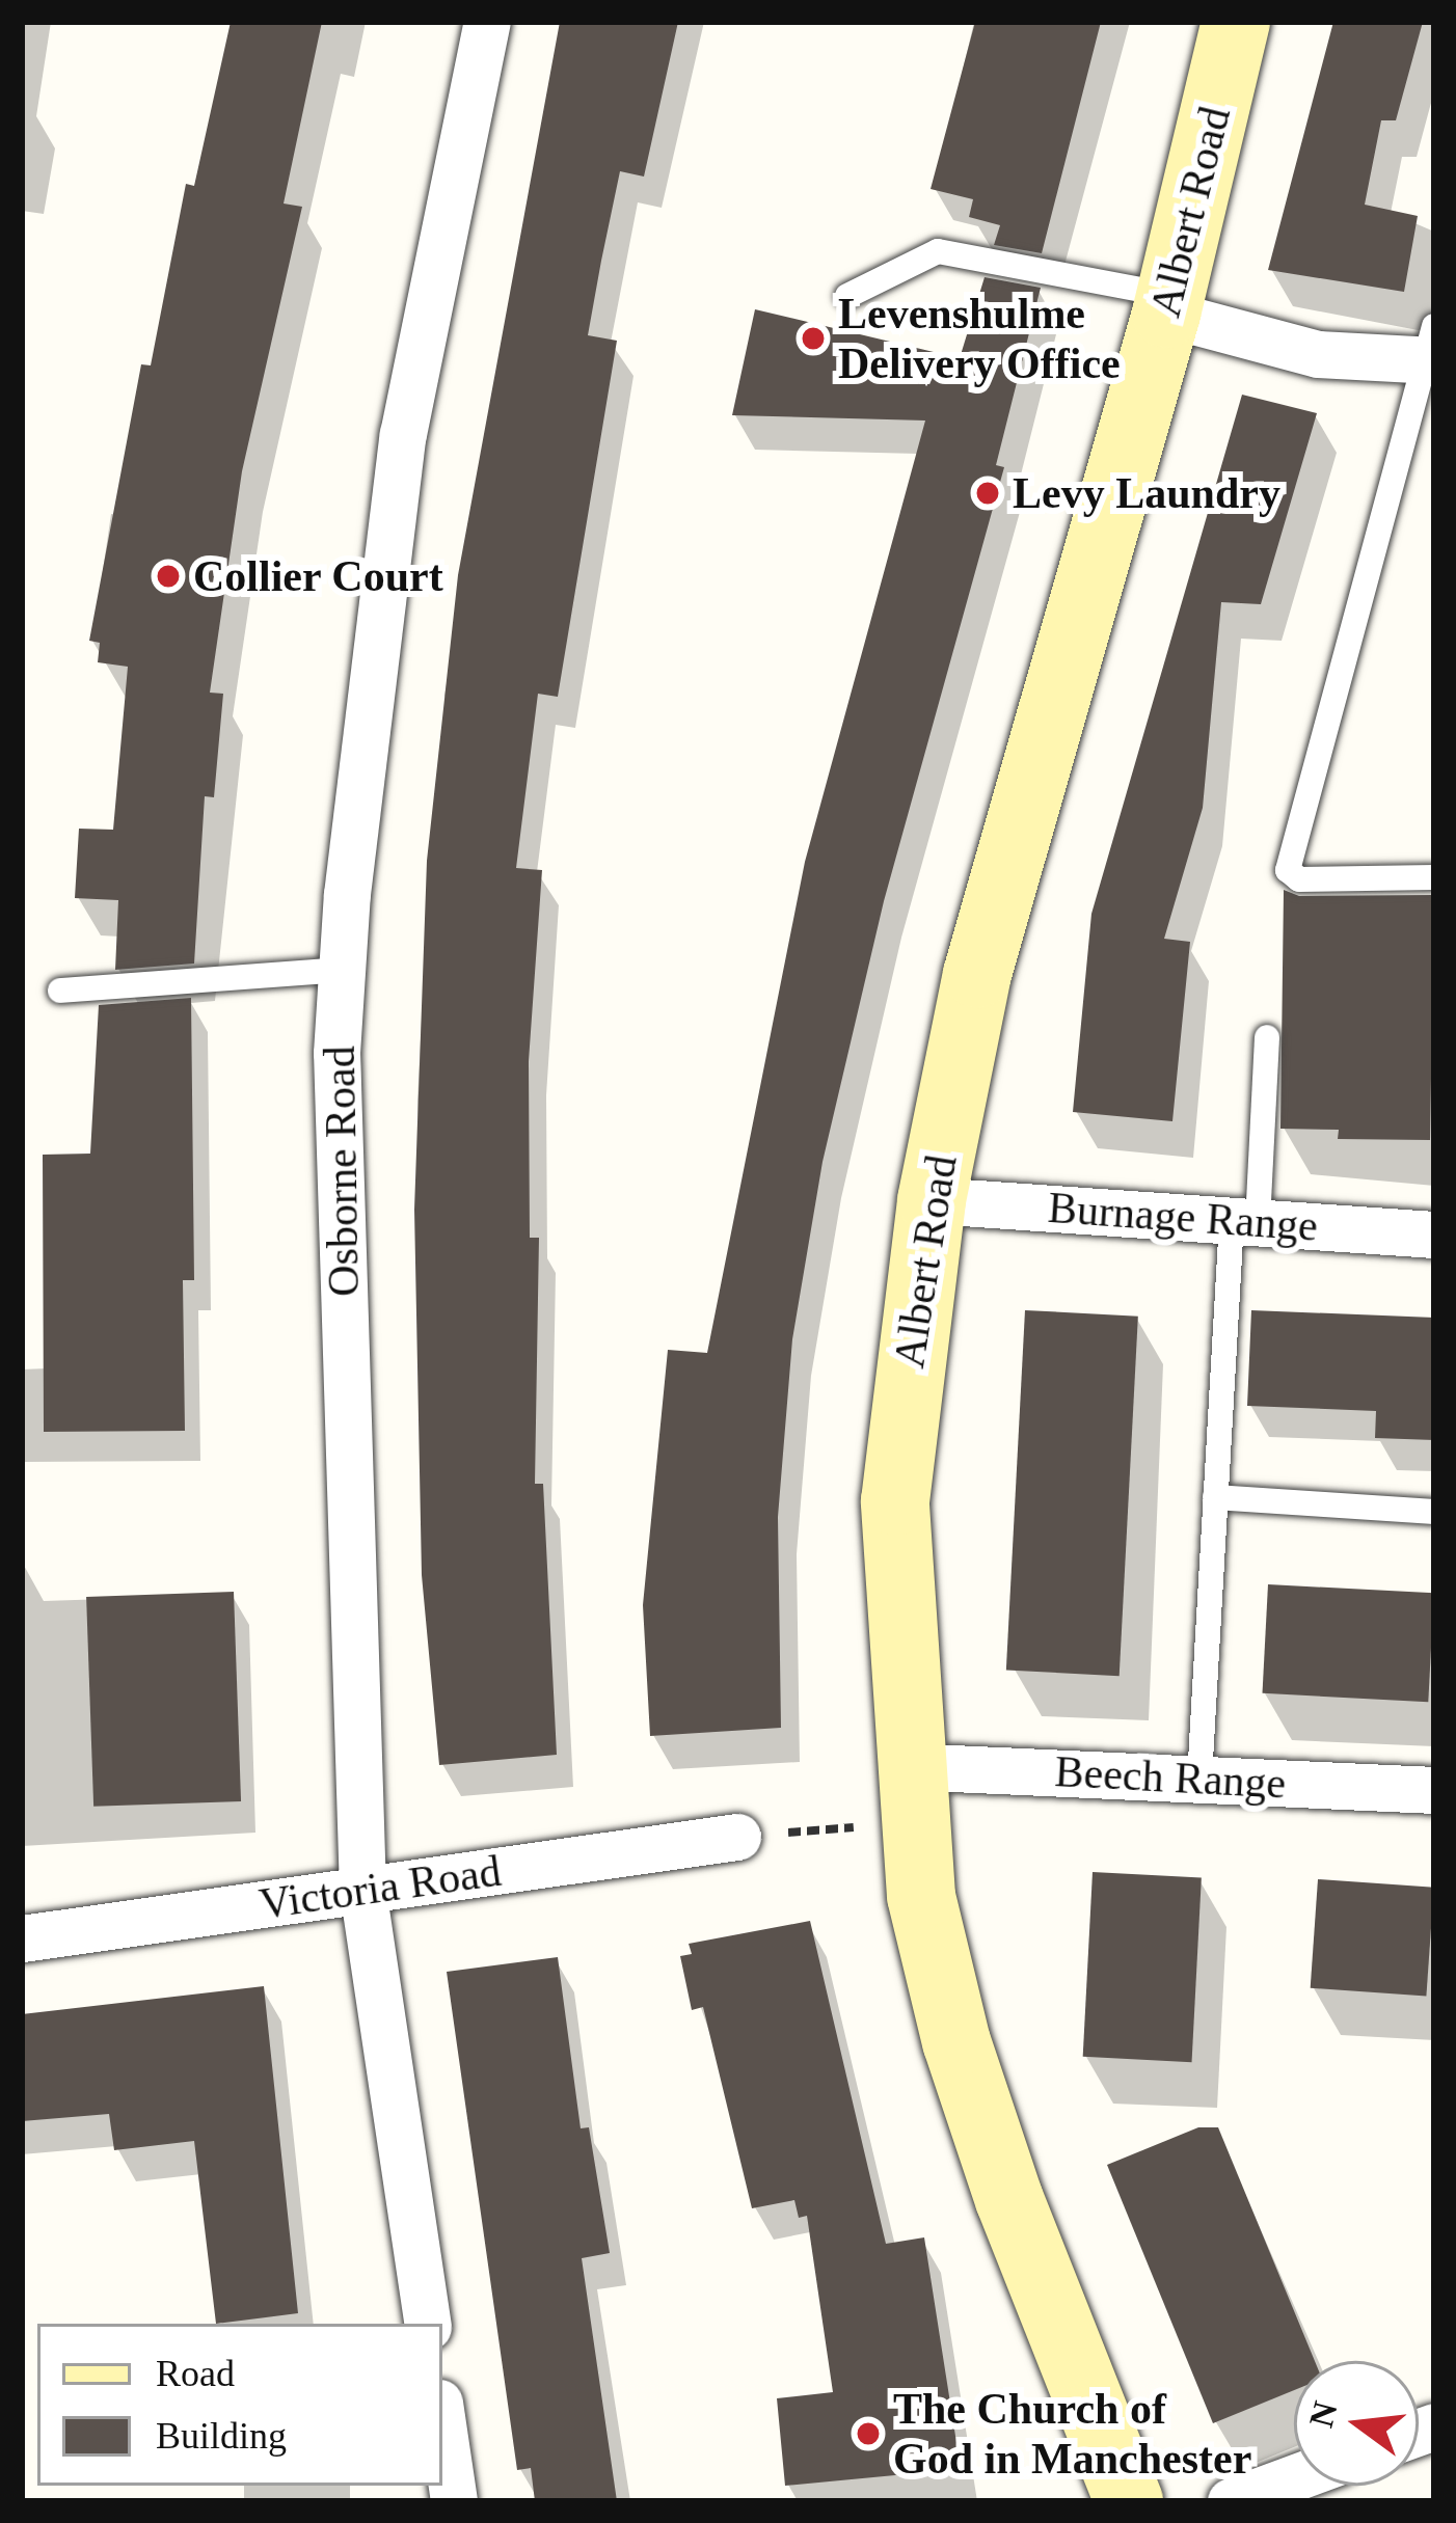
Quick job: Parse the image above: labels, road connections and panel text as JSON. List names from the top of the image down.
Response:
{
  "streets": {
    "main road": ["Albert Road"],
    "street": [
      "Osborne Road",
      "Burnage Range",
      "Beech Range",
      "Victoria Road"
    ]
  },
  "crossings": [
    ["Albert Road", "Burnage Range"],
    ["Albert Road", "Beech Range"],
    ["Osborne Road", "Victoria Road"]
  ],
  "places": [
    "Levenshulme Delivery Office",
    "Levy Laundry",
    "Collier Court",
    "The Church of God in Manchester"
  ],
  "legend": ["Road", "Building"],
  "north": "left"
}
